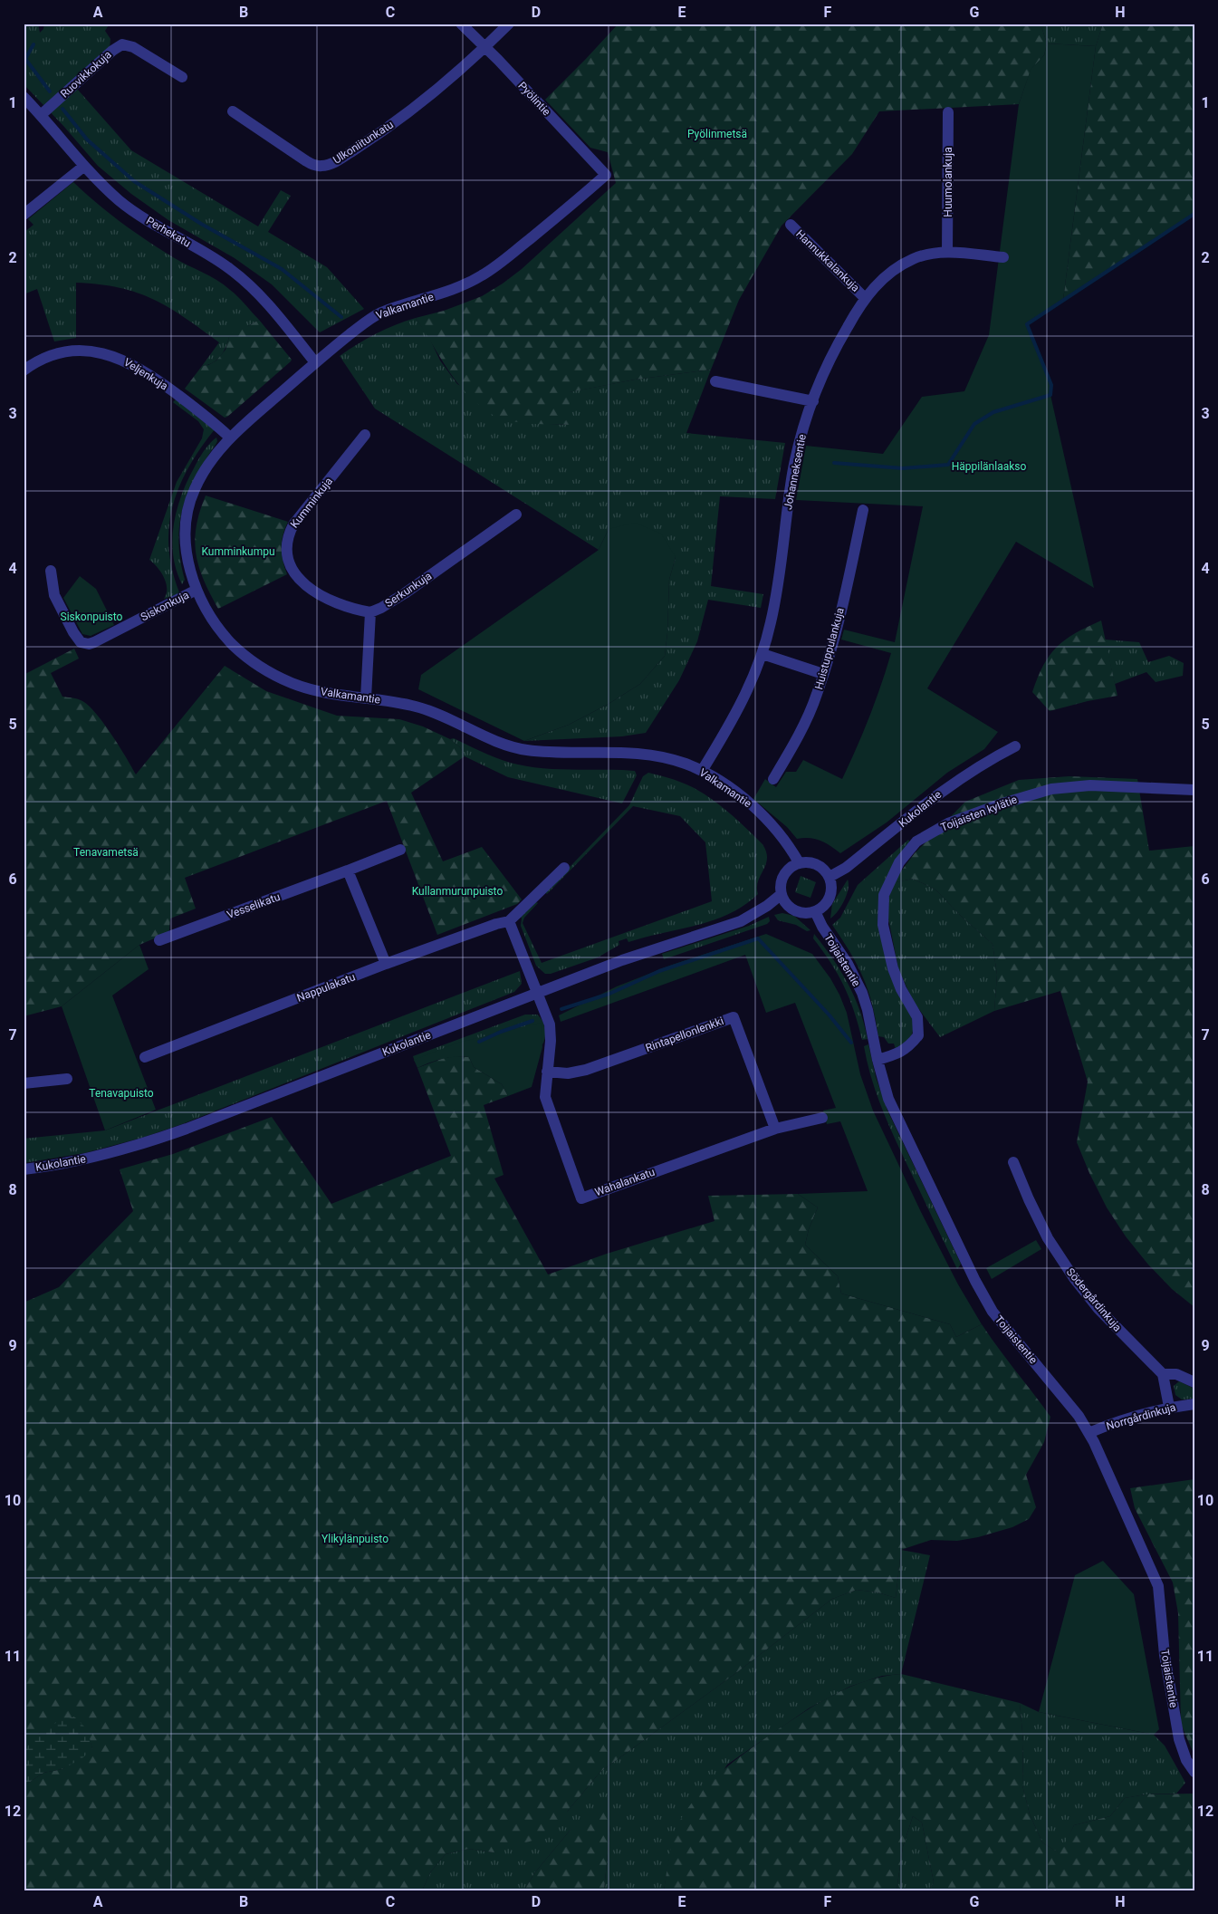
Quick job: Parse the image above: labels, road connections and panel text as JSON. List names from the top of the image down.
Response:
{
  "streets": {
    "street": [
      "Ruovikkokuja",
      "Pyölintie",
      "Ulkoniitunkatu",
      "Huumolankuja",
      "Perhekatu",
      "Hannukkalankuja",
      "Valkamantie",
      "Veljenkuja",
      "Johanneksentie",
      "Kumminkuja",
      "Serkunkuja",
      "Siskonkuja",
      "Huistuppulankuja",
      "Kukolantie",
      "Toijaisten kylätie",
      "Vesselikatu",
      "Toijaistentie",
      "Nappulakatu",
      "Rintapellonlenkki",
      "Wahalankatu",
      "Södergårdinkuja",
      "Norrgårdinkuja"
    ]
  },
  "crossings": [
    ["Ruovikkokuja", "Perhekatu"],
    ["Pyölintie", "Ulkoniitunkatu"],
    ["Pyölintie", "Valkamantie"],
    ["Huumolankuja", "Johanneksentie"],
    ["Perhekatu", "Valkamantie"],
    ["Hannukkalankuja", "Johanneksentie"],
    ["Valkamantie", "Veljenkuja"],
    ["Valkamantie", "Johanneksentie"],
    ["Valkamantie", "Siskonkuja"],
    ["Valkamantie", "Kukolantie"],
    ["Valkamantie", "Toijaistentie"],
    ["Kumminkuja", "Serkunkuja"],
    ["Kukolantie", "Toijaistentie"],
    ["Kukolantie", "Wahalankatu"],
    ["Toijaisten kylätie", "Toijaistentie"],
    ["Toijaistentie", "Norrgårdinkuja"],
    ["Rintapellonlenkki", "Wahalankatu"]
  ],
  "parks": [
    "Pyölinmetsä",
    "Häppilänlaakso",
    "Kumminkumpu",
    "Siskonpuisto",
    "Tenavametsä",
    "Kullanmurunpuisto",
    "Tenavapuisto",
    "Ylikylänpuisto"
  ],
  "grid": {
    "columns": [
      "A",
      "B",
      "C",
      "D",
      "E",
      "F",
      "G",
      "H"
    ],
    "rows": [
      "1",
      "2",
      "3",
      "4",
      "5",
      "6",
      "7",
      "8",
      "9",
      "10",
      "11",
      "12"
    ]
  }
}
